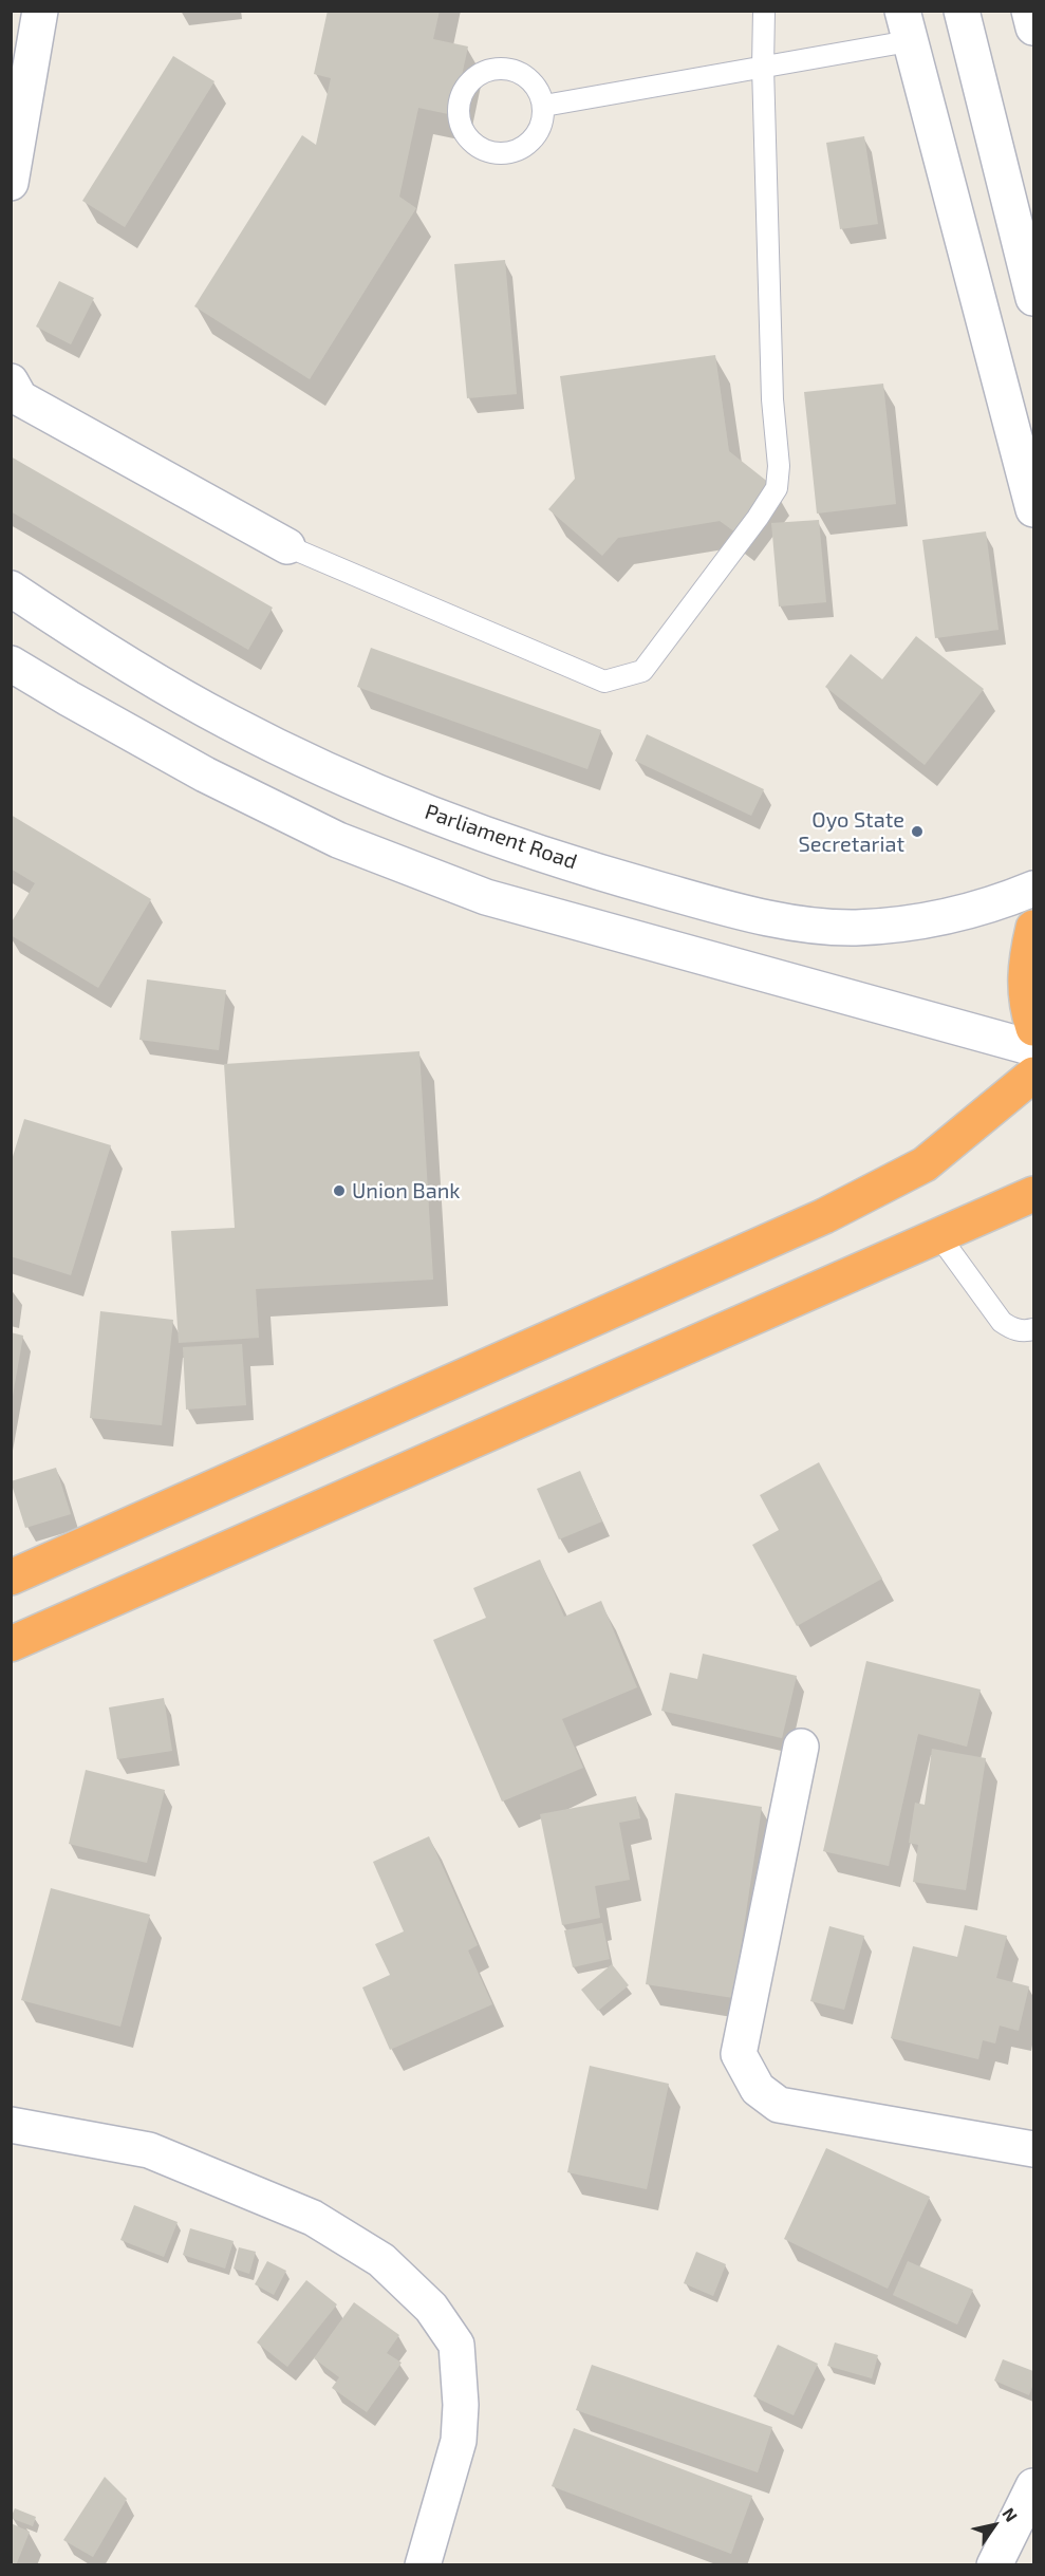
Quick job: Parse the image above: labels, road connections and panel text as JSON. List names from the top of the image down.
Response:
{
  "streets": {
    "street": ["Parliament Road"]
  },
  "places": ["Oyo State Secretariat", "Union Bank"],
  "north": "top right"
}
